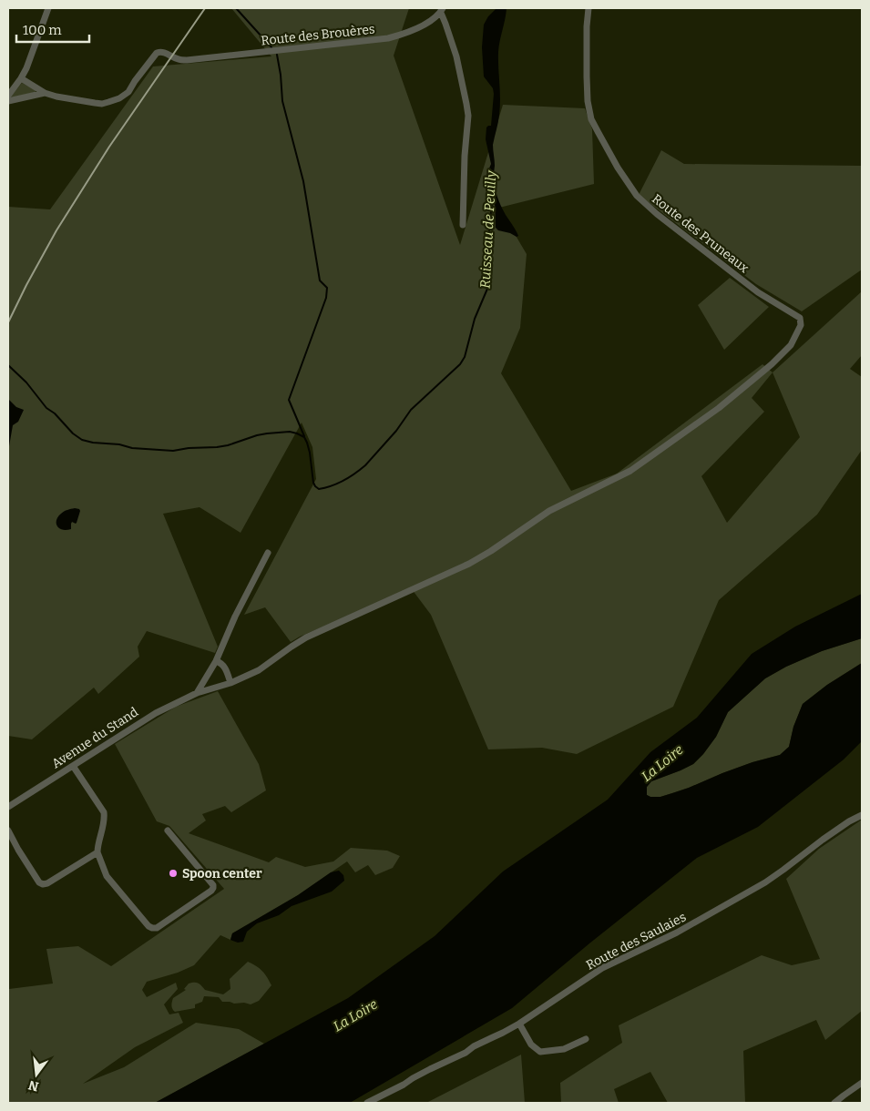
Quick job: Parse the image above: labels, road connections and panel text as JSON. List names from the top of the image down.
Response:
{
  "streets": {
    "street": [
      "Route des Brouères",
      "Route des Pruneaux",
      "Avenue du Stand",
      "Route des Saulaies"
    ]
  },
  "crossings": [
    ["Route des Pruneaux", "Avenue du Stand"]
  ],
  "water": ["Ruisseau de Peuilly", "La Loire"],
  "places": ["Spoon center"],
  "scale_bar": "100 m",
  "north": "bottom"
}
